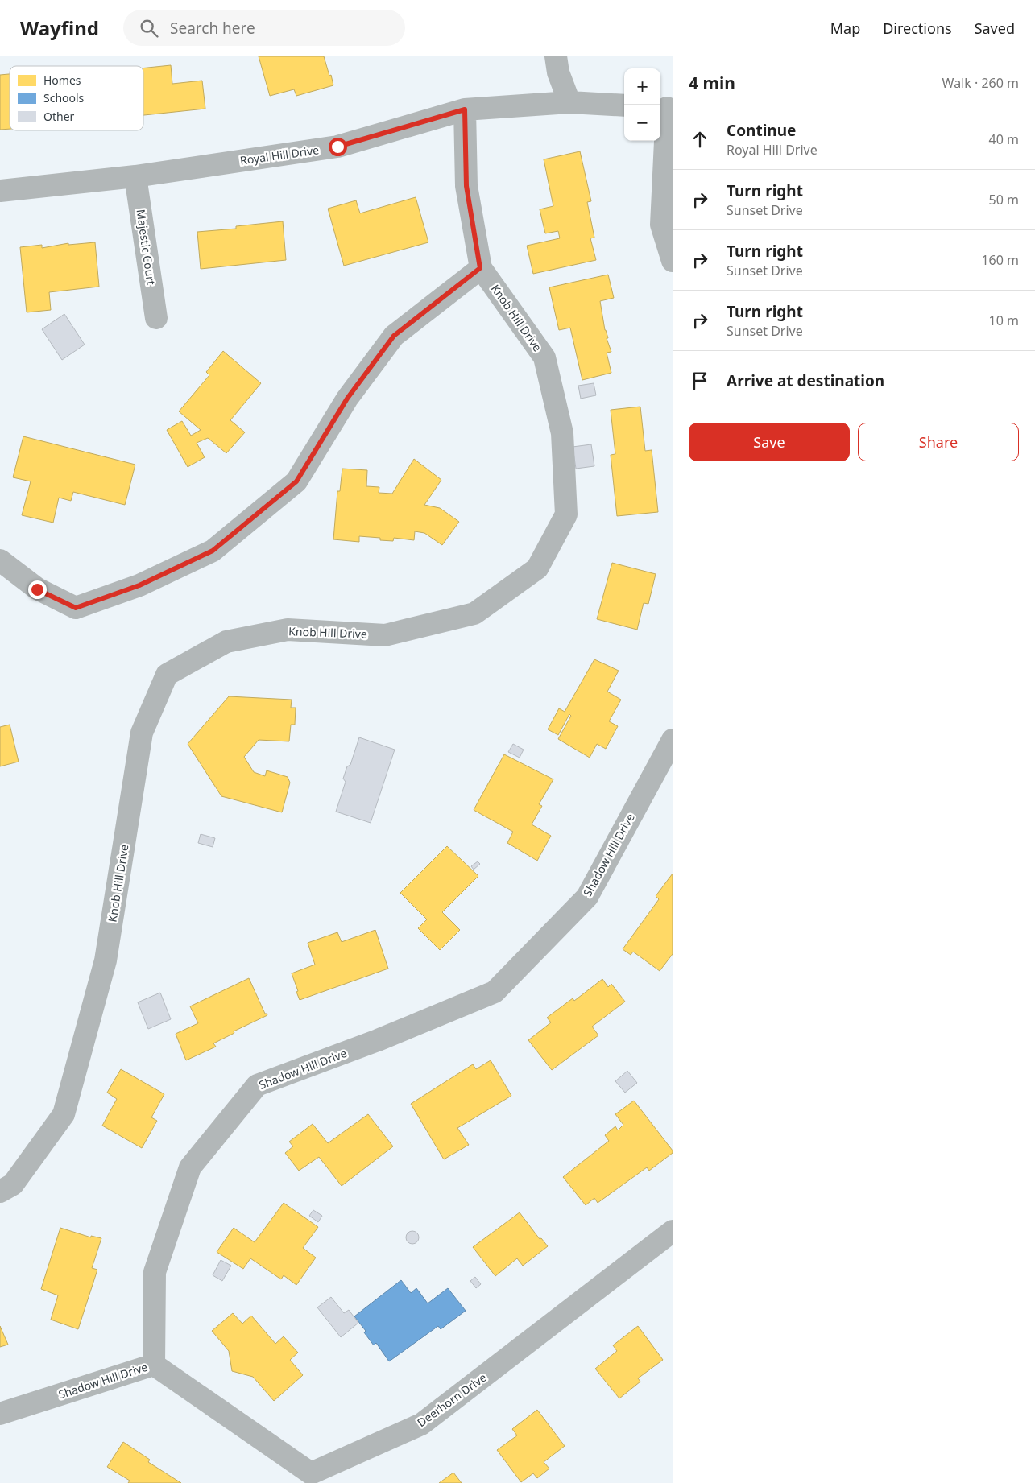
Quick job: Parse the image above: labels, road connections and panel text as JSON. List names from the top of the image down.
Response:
{
  "streets": {
    "street": [
      "Royal Hill Drive",
      "Majestic Court",
      "Knob Hill Drive",
      "Shadow Hill Drive",
      "Deerhorn Drive"
    ]
  },
  "crossings": [
    ["Royal Hill Drive", "Majestic Court"],
    ["Shadow Hill Drive", "Deerhorn Drive"]
  ],
  "legend": ["Homes", "Schools", "Other"],
  "page": {
    "header": "Wayfind",
    "search": "Search here",
    "nav": ["Map", "Directions", "Saved"],
    "heading": ["4 min", "Walk · 260 m"],
    "map_buttons": ["+", "−"],
    "list": [
      ["Continue", "Royal Hill Drive", "40 m"],
      ["Turn right", "Sunset Drive", "50 m"],
      ["Turn right", "Sunset Drive", "160 m"],
      ["Turn right", "Sunset Drive", "10 m"],
      "Arrive at destination"
    ],
    "buttons": ["Save", "Share"]
  }
}
